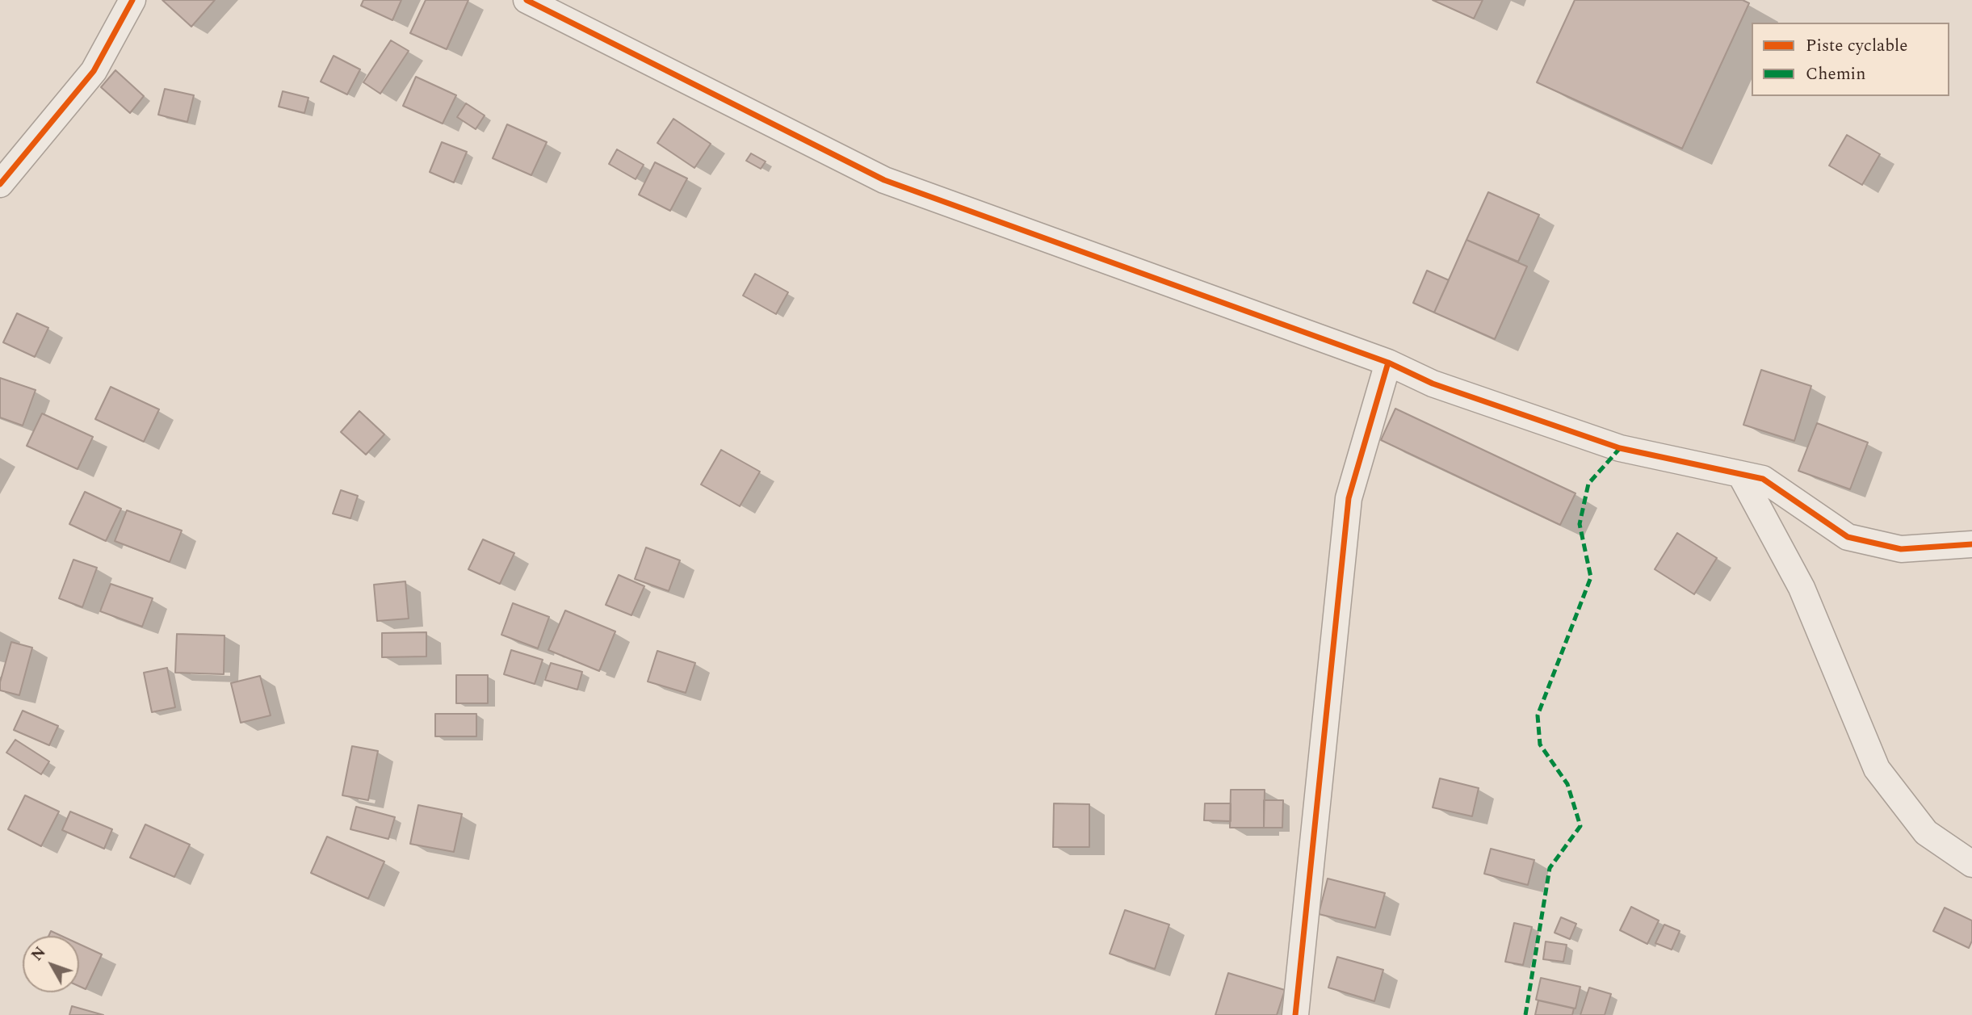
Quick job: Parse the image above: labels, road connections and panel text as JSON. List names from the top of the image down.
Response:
{
  "legend": ["Piste cyclable", "Chemin"],
  "north": "top left"
}
